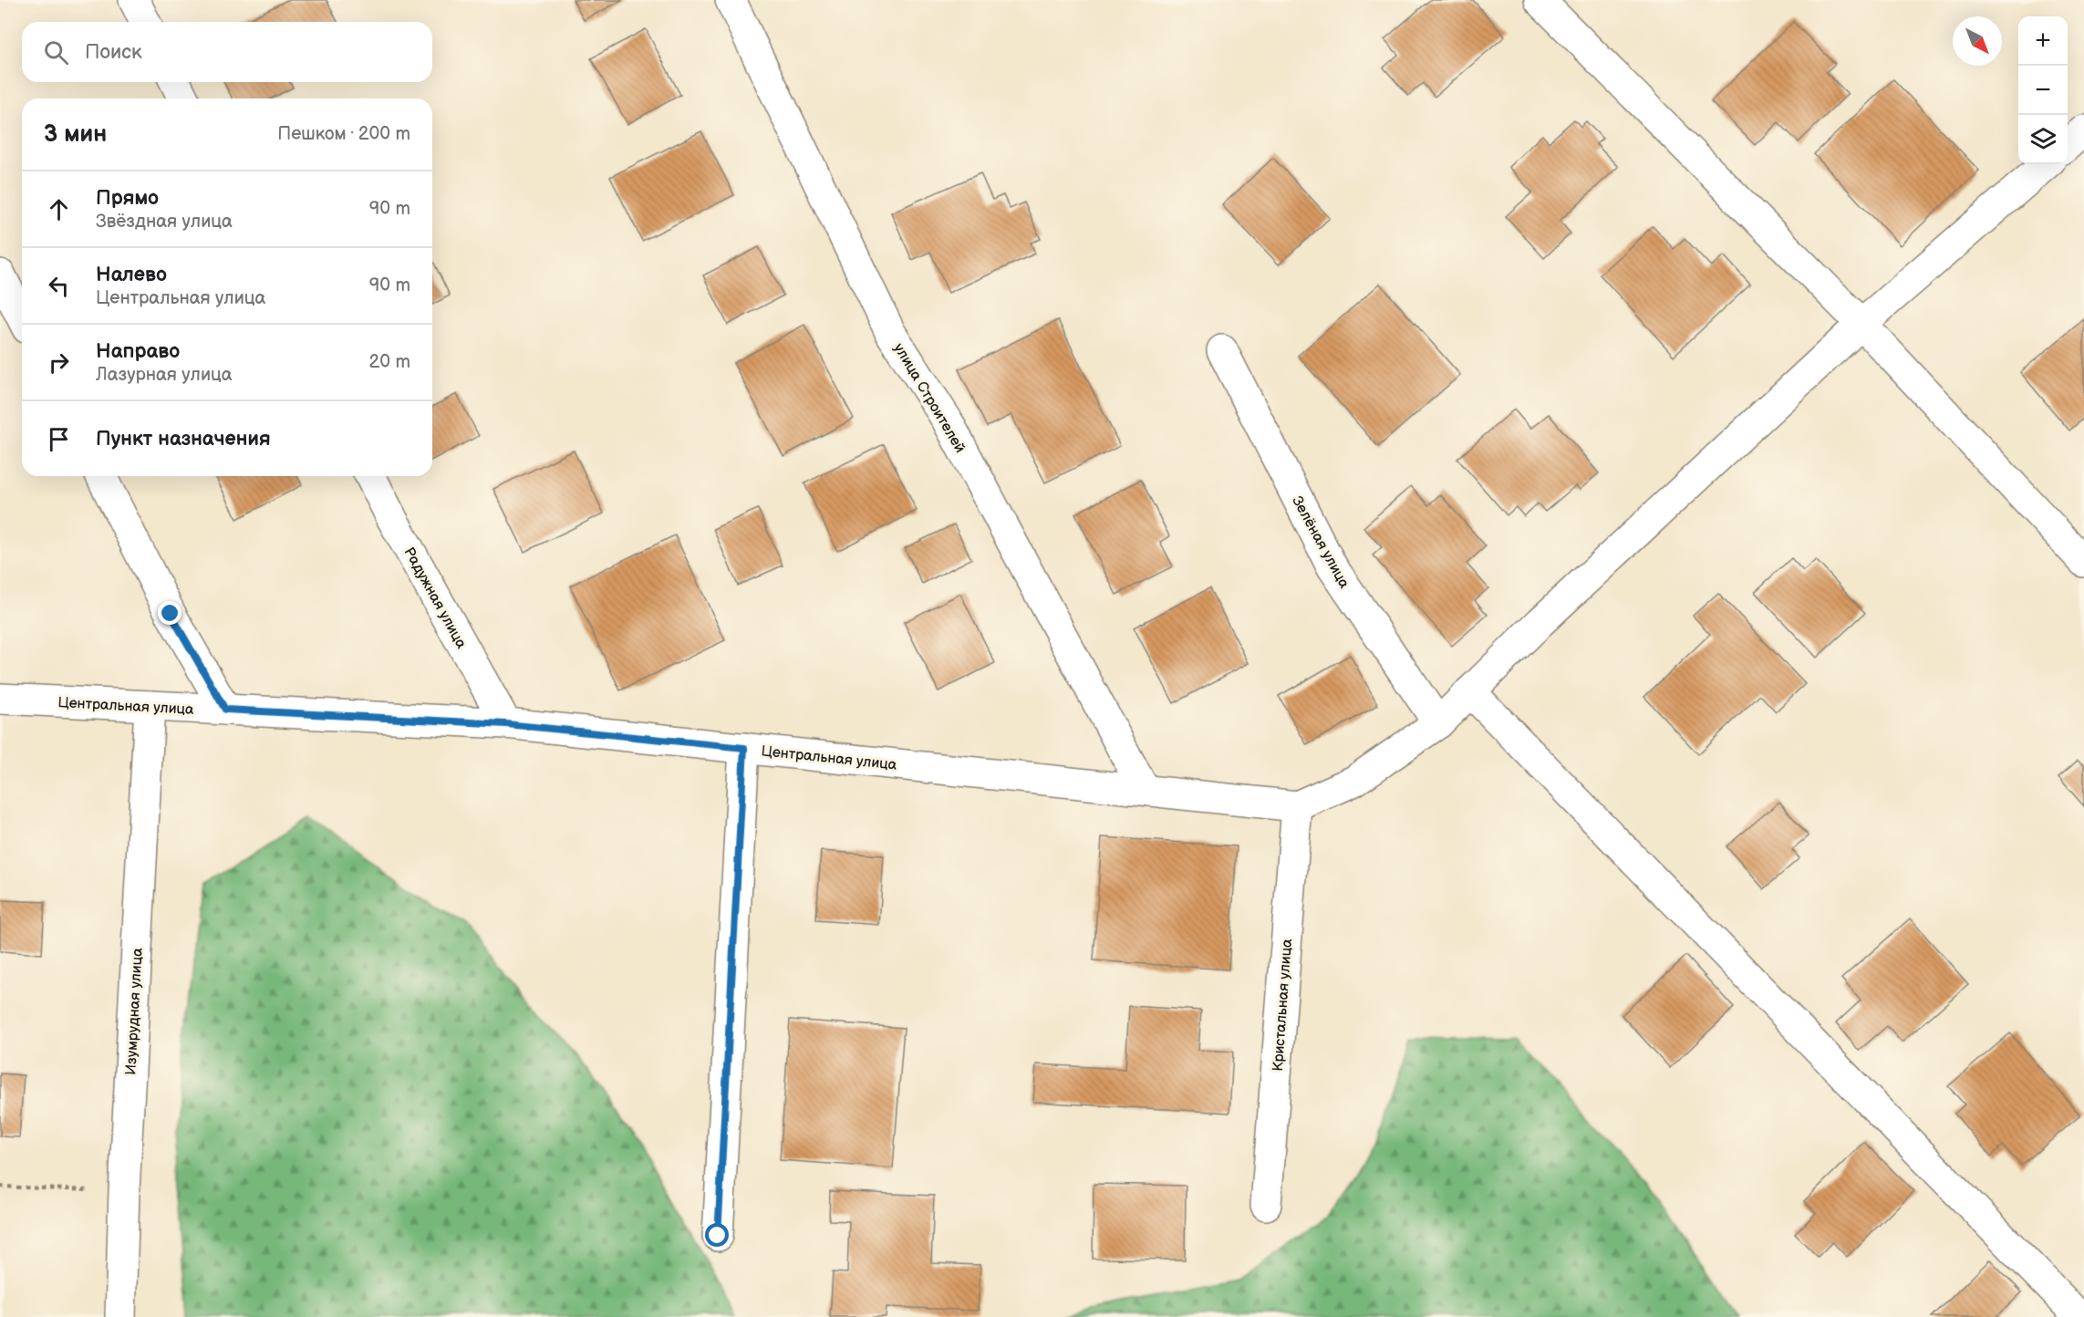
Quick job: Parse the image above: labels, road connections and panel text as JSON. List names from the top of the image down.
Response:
{
  "streets": {
    "street": [
      "улица Строителей",
      "Зелёная улица",
      "Радужная улица",
      "Центральная улица",
      "Кристальная улица",
      "Изумрудная улица"
    ]
  },
  "crossings": [
    ["улица Строителей", "Центральная улица"],
    ["Радужная улица", "Центральная улица"],
    ["Центральная улица", "Кристальная улица"],
    ["Центральная улица", "Изумрудная улица"]
  ],
  "north": "bottom right",
  "page": {
    "map_buttons": ["+", "−"],
    "search": "Поиск",
    "heading": ["3 мин", "Пешком · 200 m"],
    "list": [
      ["Прямо", "Звёздная улица", "90 m"],
      ["Налево", "Центральная улица", "90 m"],
      ["Направо", "Лазурная улица", "20 m"],
      "Пункт назначения"
    ]
  }
}
